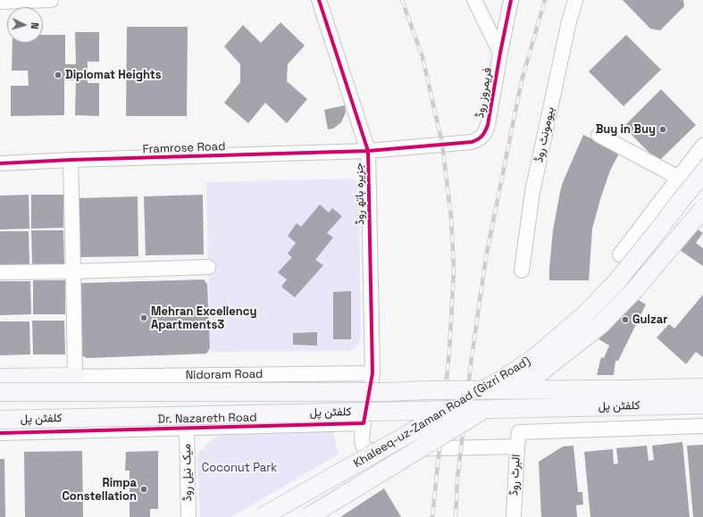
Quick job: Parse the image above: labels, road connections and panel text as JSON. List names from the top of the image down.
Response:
{
  "streets": {
    "main road": ["کلفٹن پل", "Khaleeq-uz-Zaman Road (Gizri Road)"],
    "street": [
      "فریمروز روڈ",
      "بیومونٹ روڈ",
      "Framrose Road",
      "جزیرہ باتھ روڈ",
      "Nidoram Road",
      "Dr. Nazareth Road",
      "میک نیل روڈ",
      "البرٹ روڈ"
    ]
  },
  "crossings": [
    ["فریمروز روڈ", "Framrose Road"],
    ["فریمروز روڈ", "جزیرہ باتھ روڈ"],
    ["Framrose Road", "جزیرہ باتھ روڈ"],
    ["جزیرہ باتھ روڈ", "Nidoram Road"],
    ["Dr. Nazareth Road", "میک نیل روڈ"]
  ],
  "parks": ["Coconut Park"],
  "places": [
    "Diplomat Heights",
    "Buy in Buy",
    "Mehran Excellency Apartments3",
    "Gulzar",
    "Rimpa Constellation"
  ],
  "north": "right"
}
